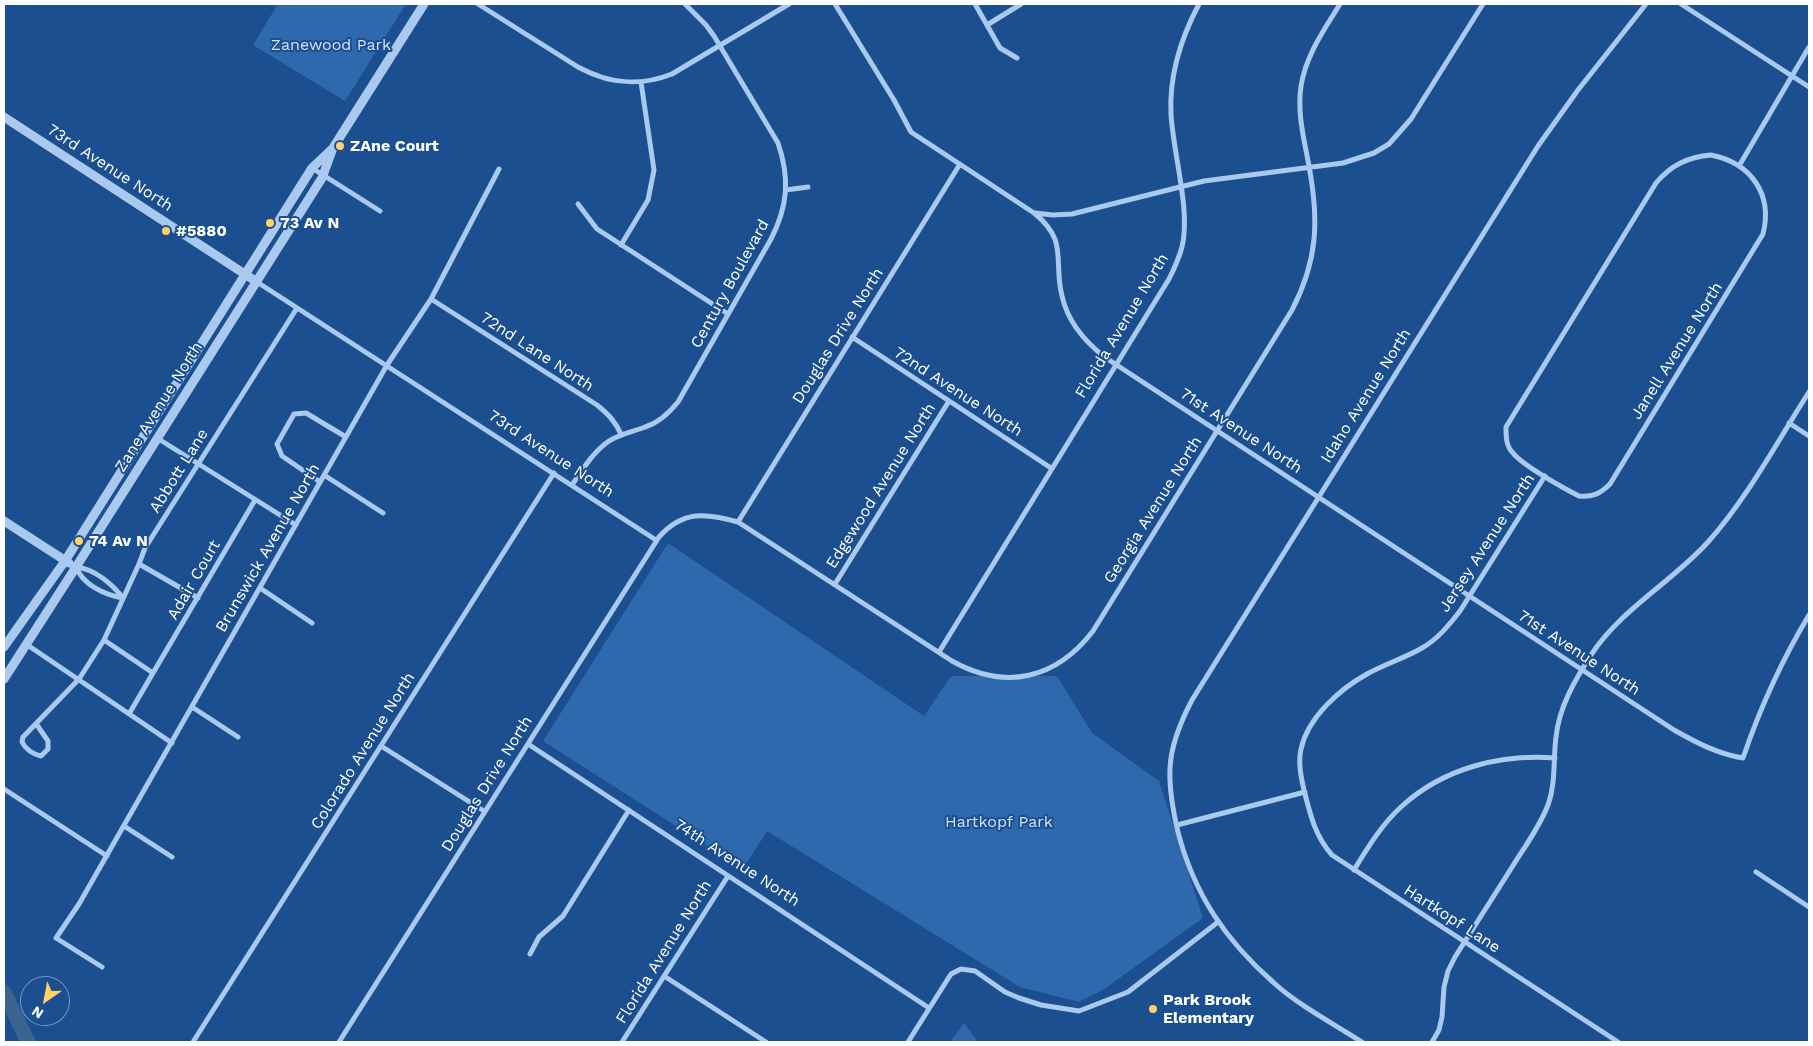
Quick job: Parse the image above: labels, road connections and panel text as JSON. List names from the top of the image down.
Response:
{
  "streets": {
    "street": [
      "73rd Avenue North",
      "Century Boulevard",
      "Florida Avenue North",
      "Douglas Drive North",
      "Janell Avenue North",
      "72nd Lane North",
      "72nd Avenue North",
      "Idaho Avenue North",
      "Zane Avenue North",
      "71st Avenue North",
      "Abbott Lane",
      "Edgewood Avenue North",
      "Georgia Avenue North",
      "Jersey Avenue North",
      "Brunswick Avenue North",
      "Adair Court",
      "Colorado Avenue North",
      "74th Avenue North",
      "Hartkopf Lane"
    ]
  },
  "crossings": [
    ["73rd Avenue North", "Century Boulevard"],
    ["73rd Avenue North", "Douglas Drive North"],
    ["73rd Avenue North", "Zane Avenue North"],
    ["73rd Avenue North", "Abbott Lane"],
    ["73rd Avenue North", "Brunswick Avenue North"],
    ["73rd Avenue North", "Colorado Avenue North"],
    ["Century Boulevard", "72nd Lane North"],
    ["Florida Avenue North", "72nd Avenue North"],
    ["Florida Avenue North", "71st Avenue North"],
    ["Florida Avenue North", "Georgia Avenue North"],
    ["Florida Avenue North", "74th Avenue North"],
    ["Douglas Drive North", "72nd Avenue North"],
    ["Douglas Drive North", "71st Avenue North"],
    ["Douglas Drive North", "74th Avenue North"],
    ["Janell Avenue North", "Jersey Avenue North"],
    ["72nd Lane North", "Brunswick Avenue North"],
    ["72nd Avenue North", "Edgewood Avenue North"],
    ["Idaho Avenue North", "71st Avenue North"],
    ["71st Avenue North", "Georgia Avenue North"],
    ["71st Avenue North", "Jersey Avenue North"],
    ["Jersey Avenue North", "Hartkopf Lane"]
  ],
  "parks": ["Zanewood Park", "Hartkopf Park"],
  "places": [
    "ZAne Court",
    "73 Av N",
    "#5880",
    "74 Av N",
    "Park Brook Elementary"
  ],
  "north": "bottom left"
}
